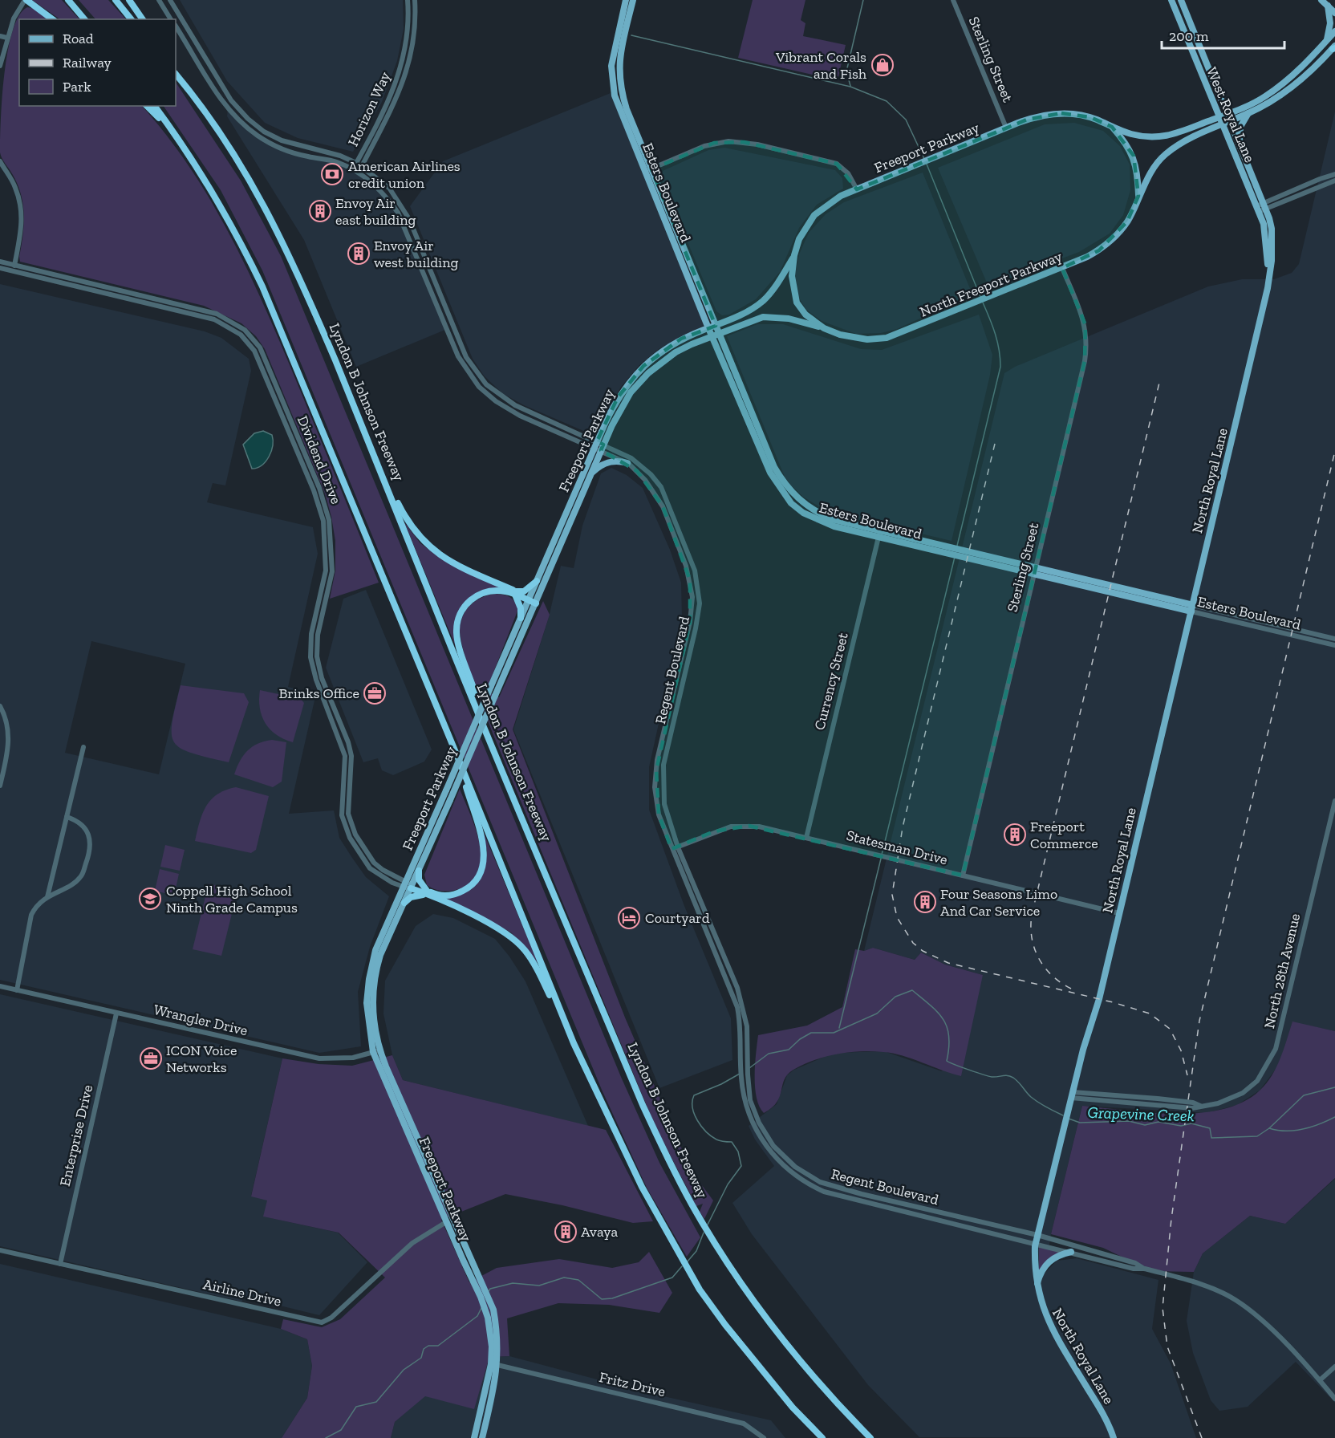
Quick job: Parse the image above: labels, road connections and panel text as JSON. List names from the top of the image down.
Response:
{
  "streets": {
    "highway": ["Lyndon B Johnson Freeway"],
    "main road": [
      "West Royal Lane",
      "Freeport Parkway",
      "Esters Boulevard",
      "North Freeport Parkway",
      "North Royal Lane"
    ],
    "street": [
      "Sterling Street",
      "Horizon Way",
      "Dividend Drive",
      "Regent Boulevard",
      "Currency Street",
      "Statesman Drive",
      "North 28th Avenue",
      "Wrangler Drive",
      "Enterprise Drive",
      "Airline Drive",
      "Fritz Drive"
    ]
  },
  "crossings": [
    ["Sterling Street", "Freeport Parkway"],
    ["Sterling Street", "Esters Boulevard"],
    ["Sterling Street", "North Freeport Parkway"],
    ["Sterling Street", "Statesman Drive"],
    ["Horizon Way", "Regent Boulevard"],
    ["West Royal Lane", "North Royal Lane"],
    ["Freeport Parkway", "Esters Boulevard"],
    ["Freeport Parkway", "North Freeport Parkway"],
    ["Freeport Parkway", "Dividend Drive"],
    ["Freeport Parkway", "Regent Boulevard"],
    ["Freeport Parkway", "Wrangler Drive"],
    ["Freeport Parkway", "Airline Drive"],
    ["Freeport Parkway", "Fritz Drive"],
    ["Esters Boulevard", "North Royal Lane"],
    ["Esters Boulevard", "Currency Street"],
    ["North Royal Lane", "Regent Boulevard"],
    ["North Royal Lane", "Statesman Drive"],
    ["North Royal Lane", "North 28th Avenue"],
    ["Regent Boulevard", "Statesman Drive"],
    ["Currency Street", "Statesman Drive"],
    ["Wrangler Drive", "Enterprise Drive"],
    ["Enterprise Drive", "Airline Drive"]
  ],
  "water": ["Grapevine Creek"],
  "places": {
    "shop": ["Vibrant Corals and Fish"],
    "bank": ["American Airlines credit union"],
    "building": [
      "Envoy Air east building",
      "Envoy Air west building",
      "Freeport Commerce",
      "Four Seasons Limo And Car Service",
      "Avaya"
    ],
    "office": ["Brinks Office", "ICON Voice Networks"],
    "school or university": ["Coppell High School Ninth Grade Campus"],
    "hotel": ["Courtyard"]
  },
  "legend": ["Road", "Railway", "Park"],
  "scale_bar": "200 m"
}
